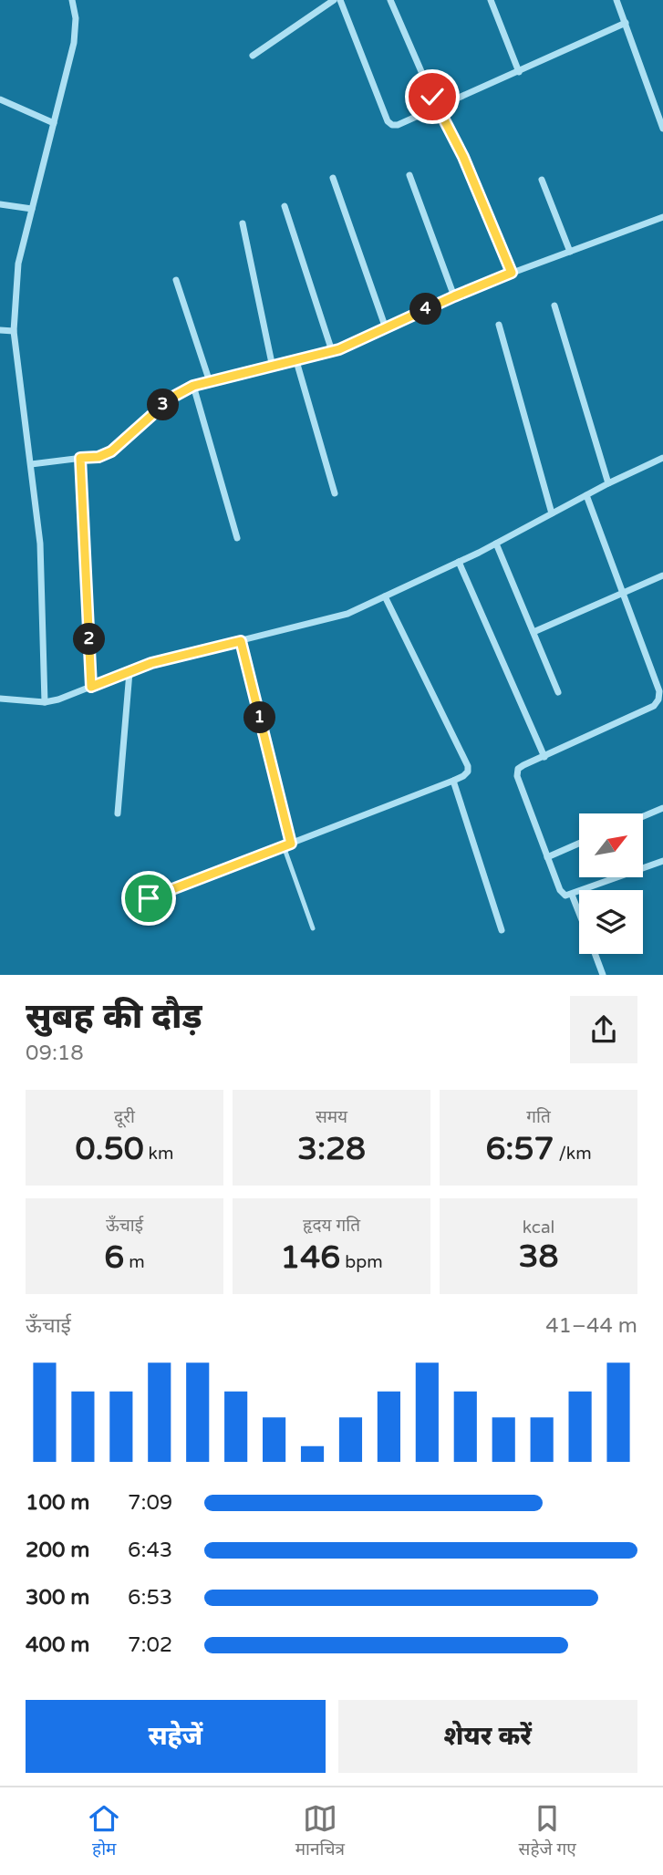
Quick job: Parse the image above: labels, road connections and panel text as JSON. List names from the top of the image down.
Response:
{
  "north": "top right",
  "page": {
    "pins": [
      "4",
      "3",
      "2",
      "1"
    ],
    "heading": ["सुबह की दौड़", "09:18"],
    "stats": [
      ["दूरी", "0.50 km"],
      ["समय", "3:28"],
      ["गति", "6:57 /km"],
      ["ऊँचाई", "6 m"],
      ["हृदय गति", "146 bpm"],
      ["kcal", "38"]
    ],
    "chart": ["ऊँचाई", "41–44 m"],
    "list": [
      {
        "name": "100 m",
        "note": "7:09"
      },
      {
        "name": "200 m",
        "note": "6:43"
      },
      {
        "name": "300 m",
        "note": "6:53"
      },
      {
        "name": "400 m",
        "note": "7:02"
      }
    ],
    "buttons": ["सहेजें", "शेयर करें"],
    "tabs": ["होम", "मानचित्र", "सहेजे गए"]
  }
}
